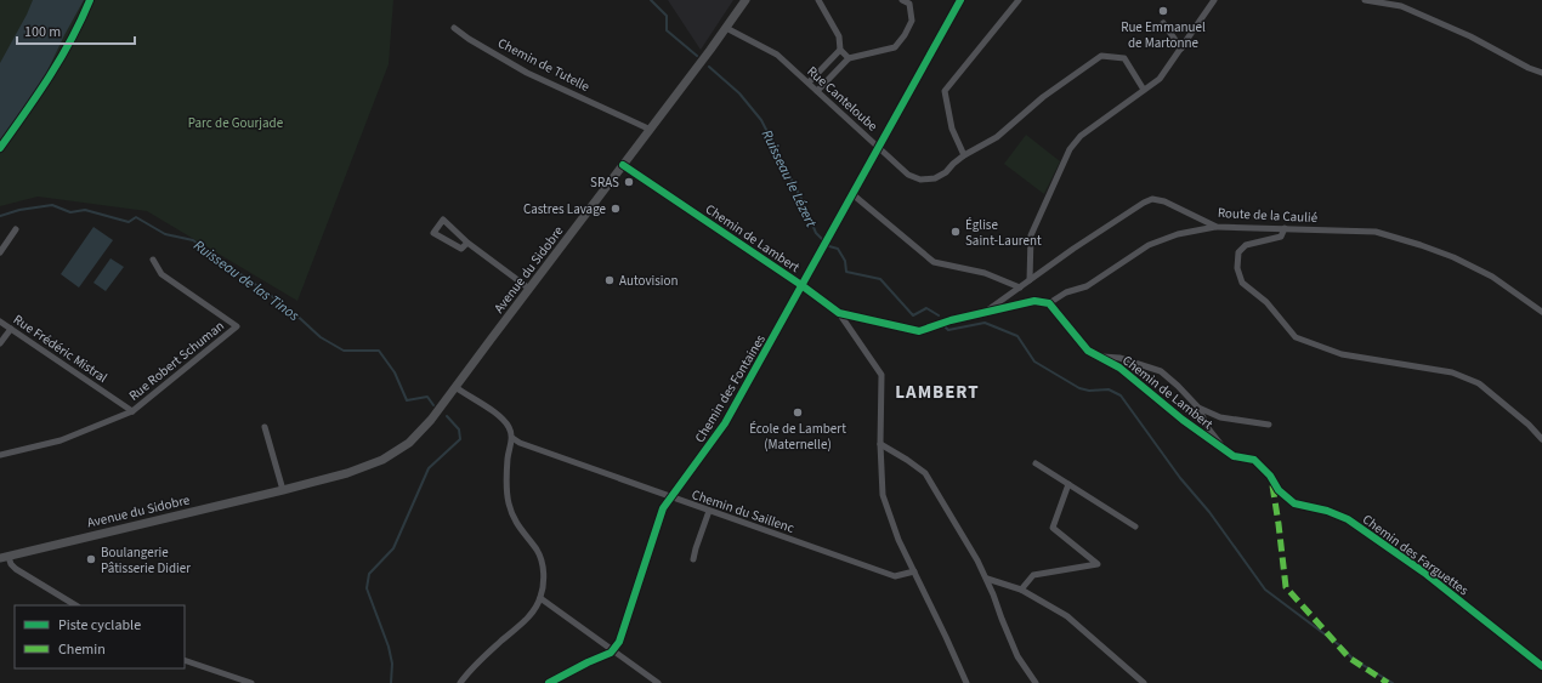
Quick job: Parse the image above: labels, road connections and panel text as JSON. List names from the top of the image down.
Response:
{
  "streets": {
    "main road": ["Avenue du Sidobre"],
    "street": [
      "Chemin de Tutelle",
      "Rue Canteloube",
      "Route de la Caulié",
      "Chemin de Lambert",
      "Rue Frédéric Mistral",
      "Rue Robert Schuman",
      "Chemin des Fontaines",
      "Chemin du Saillenc",
      "Chemin des Farguettes"
    ]
  },
  "crossings": [
    ["Chemin de Tutelle", "Avenue du Sidobre"],
    ["Rue Canteloube", "Avenue du Sidobre"],
    ["Route de la Caulié", "Chemin de Lambert"],
    ["Chemin de Lambert", "Avenue du Sidobre"],
    ["Chemin de Lambert", "Chemin des Fontaines"],
    ["Chemin de Lambert", "Chemin des Farguettes"],
    ["Rue Frédéric Mistral", "Rue Robert Schuman"]
  ],
  "districts": ["LAMBERT"],
  "water": ["Ruisseau le Lézert", "Ruisseau de las Tinos"],
  "parks": ["Parc de Gourjade"],
  "places": [
    "Rue Emmanuel de Martonne",
    "SRAS",
    "Castres Lavage",
    "Église Saint-Laurent",
    "Autovision",
    "École de Lambert (Maternelle)",
    "Boulangerie Pâtisserie Didier"
  ],
  "legend": ["Piste cyclable", "Chemin"],
  "scale_bar": "100 m"
}
